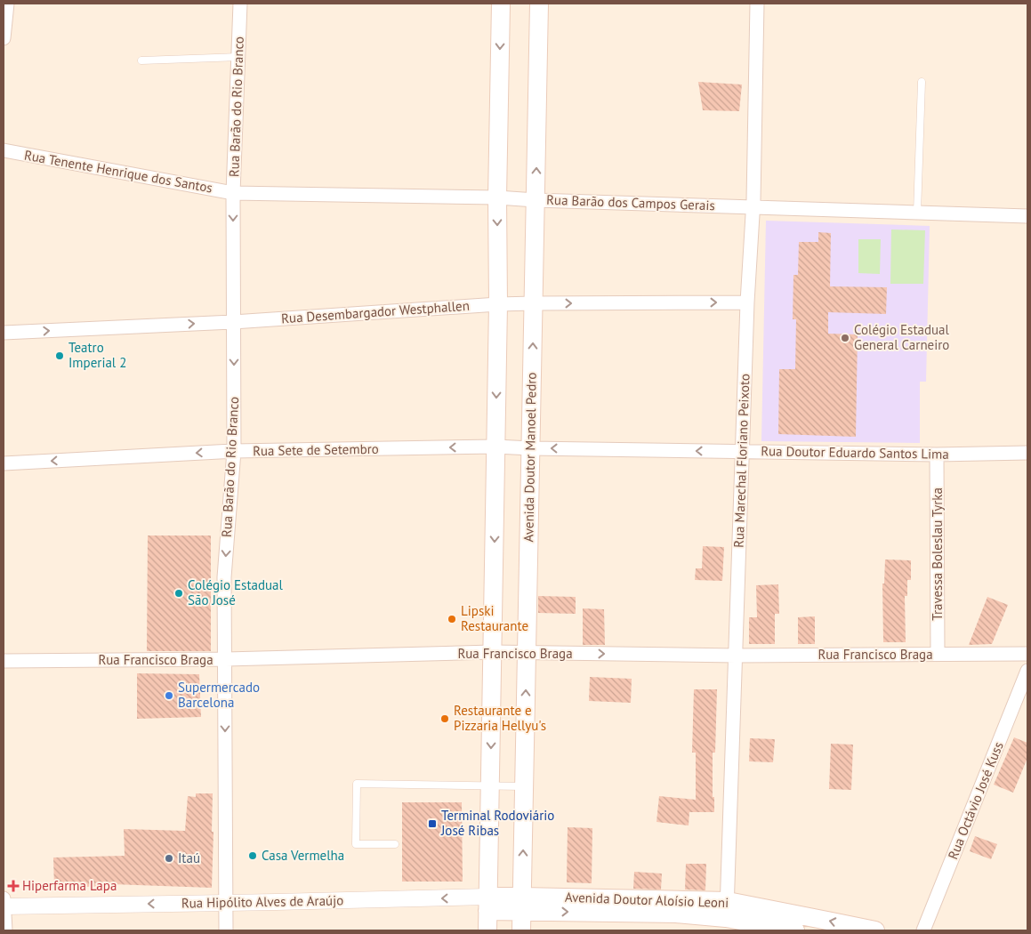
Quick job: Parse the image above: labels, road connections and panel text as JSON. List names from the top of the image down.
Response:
{
  "streets": {
    "main road": ["Avenida Doutor Manoel Pedro", "Avenida Doutor Aloísio Leoni"],
    "street": [
      "Rua Barão do Rio Branco",
      "Rua Tenente Henrique dos Santos",
      "Rua Barão dos Campos Gerais",
      "Rua Desembargador Westphallen",
      "Rua Sete de Setembro",
      "Rua Doutor Eduardo Santos Lima",
      "Rua Marechal Floriano Peixoto",
      "Travessa Boleslau Tyrka",
      "Rua Francisco Braga",
      "Rua Octávio José Kuss",
      "Rua Hipólito Alves de Araújo"
    ]
  },
  "crossings": [
    ["Rua Barão do Rio Branco", "Rua Tenente Henrique dos Santos"],
    ["Rua Barão do Rio Branco", "Rua Barão dos Campos Gerais"],
    ["Rua Barão do Rio Branco", "Rua Desembargador Westphallen"],
    ["Rua Barão do Rio Branco", "Rua Sete de Setembro"],
    ["Rua Barão do Rio Branco", "Rua Francisco Braga"],
    ["Rua Barão do Rio Branco", "Rua Hipólito Alves de Araújo"],
    ["Rua Tenente Henrique dos Santos", "Rua Barão dos Campos Gerais"],
    ["Rua Barão dos Campos Gerais", "Avenida Doutor Manoel Pedro"],
    ["Rua Barão dos Campos Gerais", "Rua Marechal Floriano Peixoto"],
    ["Rua Desembargador Westphallen", "Avenida Doutor Manoel Pedro"],
    ["Rua Desembargador Westphallen", "Rua Marechal Floriano Peixoto"],
    ["Rua Sete de Setembro", "Rua Doutor Eduardo Santos Lima"],
    ["Rua Doutor Eduardo Santos Lima", "Avenida Doutor Manoel Pedro"],
    ["Rua Doutor Eduardo Santos Lima", "Rua Marechal Floriano Peixoto"],
    ["Rua Doutor Eduardo Santos Lima", "Travessa Boleslau Tyrka"],
    ["Avenida Doutor Manoel Pedro", "Rua Francisco Braga"],
    ["Avenida Doutor Manoel Pedro", "Avenida Doutor Aloísio Leoni"],
    ["Rua Marechal Floriano Peixoto", "Rua Francisco Braga"],
    ["Rua Marechal Floriano Peixoto", "Avenida Doutor Aloísio Leoni"],
    ["Travessa Boleslau Tyrka", "Rua Francisco Braga"],
    ["Avenida Doutor Aloísio Leoni", "Rua Hipólito Alves de Araújo"]
  ],
  "one_way": [
    "Rua Barão do Rio Branco",
    "Rua Desembargador Westphallen",
    "Rua Sete de Setembro",
    "Rua Doutor Eduardo Santos Lima",
    "Rua Hipólito Alves de Araújo"
  ],
  "places": {
    "other": [
      "Colégio Estadual General Carneiro",
      "Teatro Imperial 2",
      "Colégio Estadual São José",
      "Lipski Restaurante",
      "Supermercado Barcelona",
      "Restaurante e Pizzaria Hellyu's",
      "Casa Vermelha",
      "Itaú"
    ],
    "transit": ["Terminal Rodoviário José Ribas"],
    "health": ["Hiperfarma Lapa"]
  }
}
